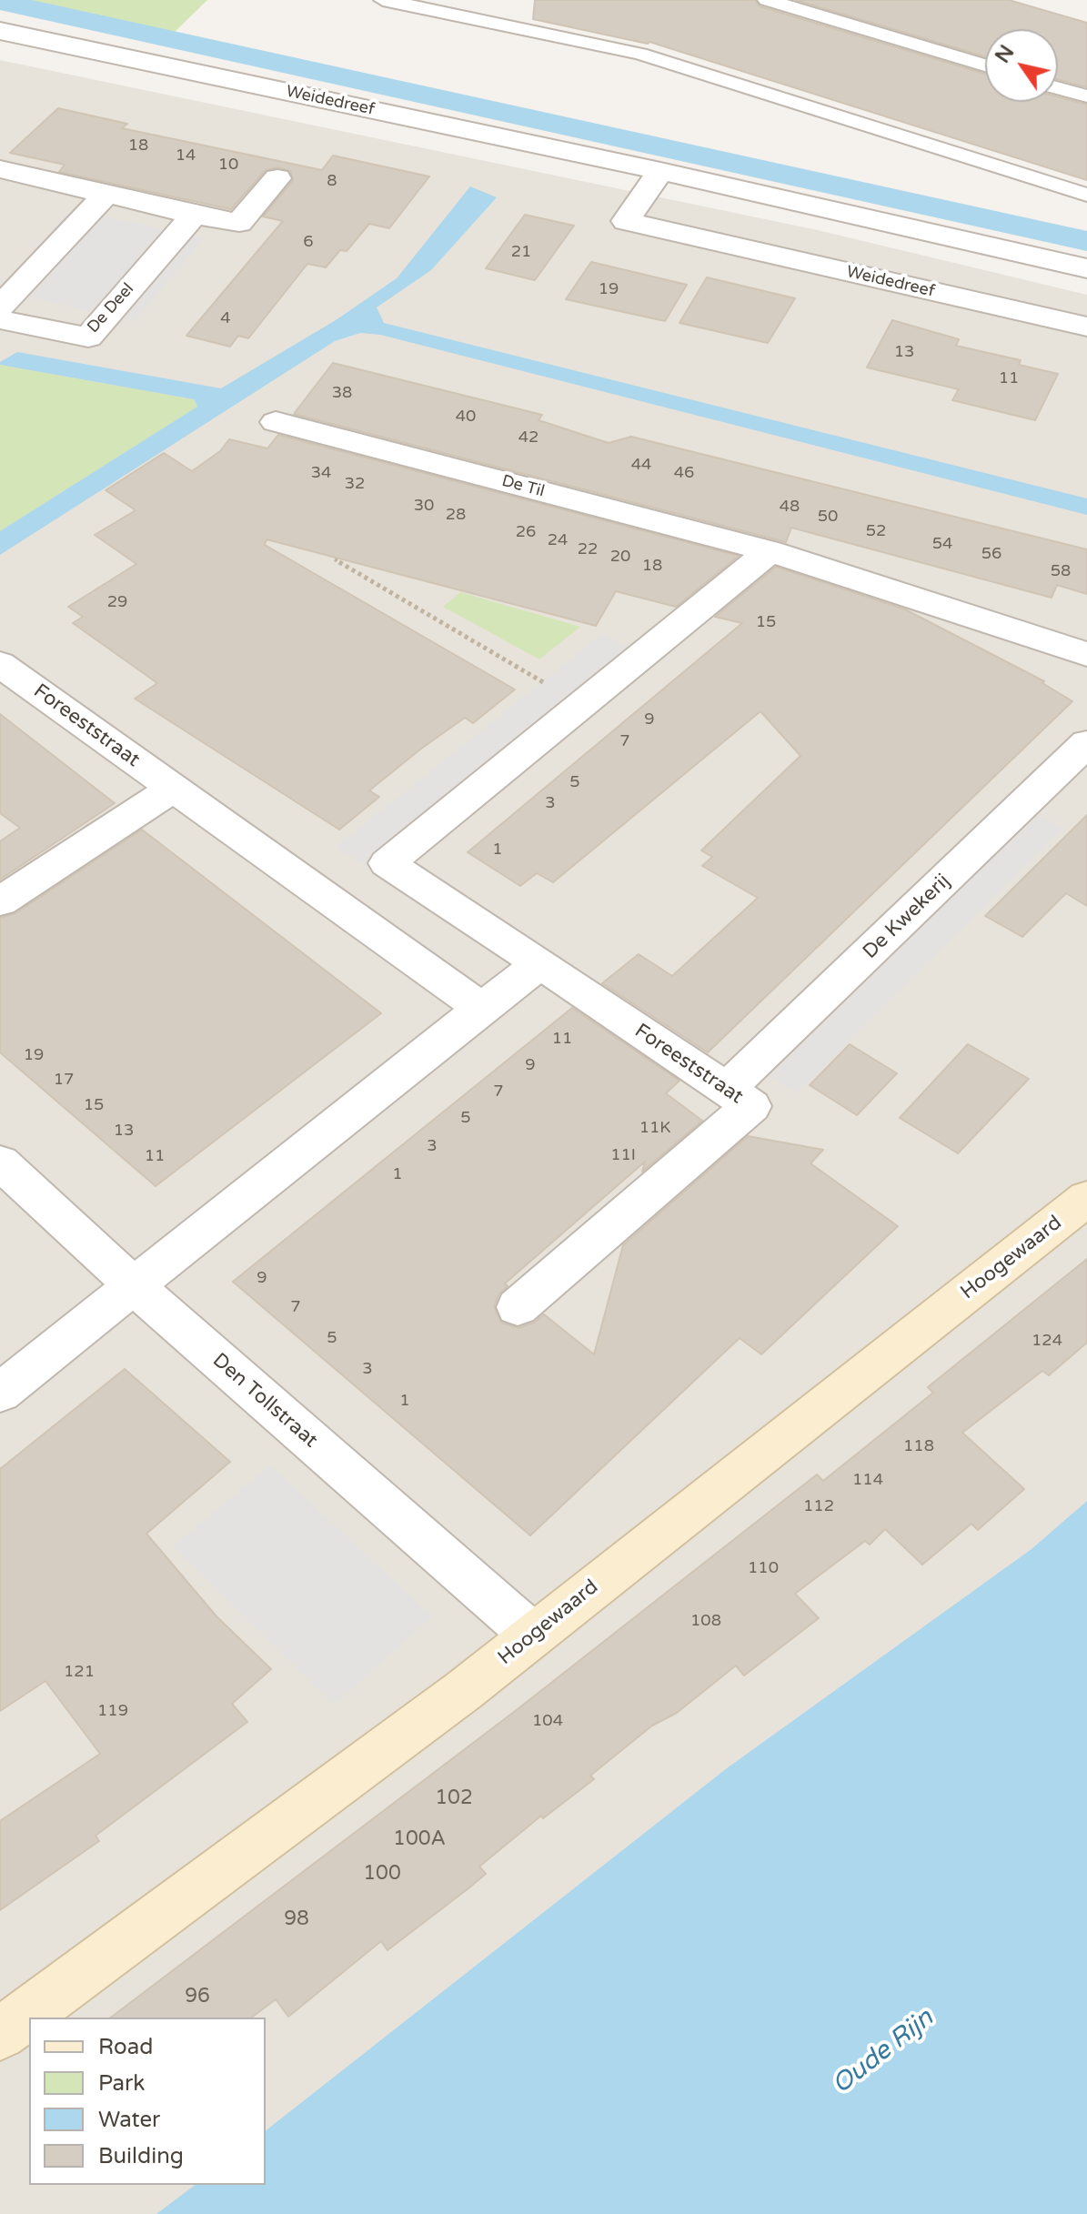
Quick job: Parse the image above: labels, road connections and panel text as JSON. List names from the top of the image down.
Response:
{
  "streets": {
    "street": [
      "Weidedreef",
      "De Deel",
      "De Til",
      "Foreeststraat",
      "De Kwekerij",
      "Hoogewaard",
      "Den Tollstraat"
    ]
  },
  "crossings": [
    ["Foreeststraat", "De Kwekerij"],
    ["Hoogewaard", "Den Tollstraat"]
  ],
  "water": ["Oude Rijn"],
  "house_numbers": [
    "18",
    "14",
    "10",
    "8",
    "6",
    "21",
    "19",
    "4",
    "13",
    "11",
    "38",
    "40",
    "42",
    "44",
    "34",
    "46",
    "32",
    "30",
    "48",
    "28",
    "50",
    "52",
    "26",
    "24",
    "54",
    "22",
    "56",
    "20",
    "18",
    "58",
    "29",
    "15",
    "9",
    "7",
    "5",
    "3",
    "1",
    "11",
    "19",
    "9",
    "17",
    "7",
    "15",
    "5",
    "11K",
    "13",
    "3",
    "11I",
    "11",
    "1",
    "9",
    "7",
    "5",
    "124",
    "3",
    "1",
    "118",
    "114",
    "112",
    "110",
    "108",
    "121",
    "119",
    "104",
    "102",
    "100A",
    "100",
    "98",
    "96"
  ],
  "legend": [
    "Road",
    "Park",
    "Water",
    "Building"
  ],
  "north": "top left"
}
